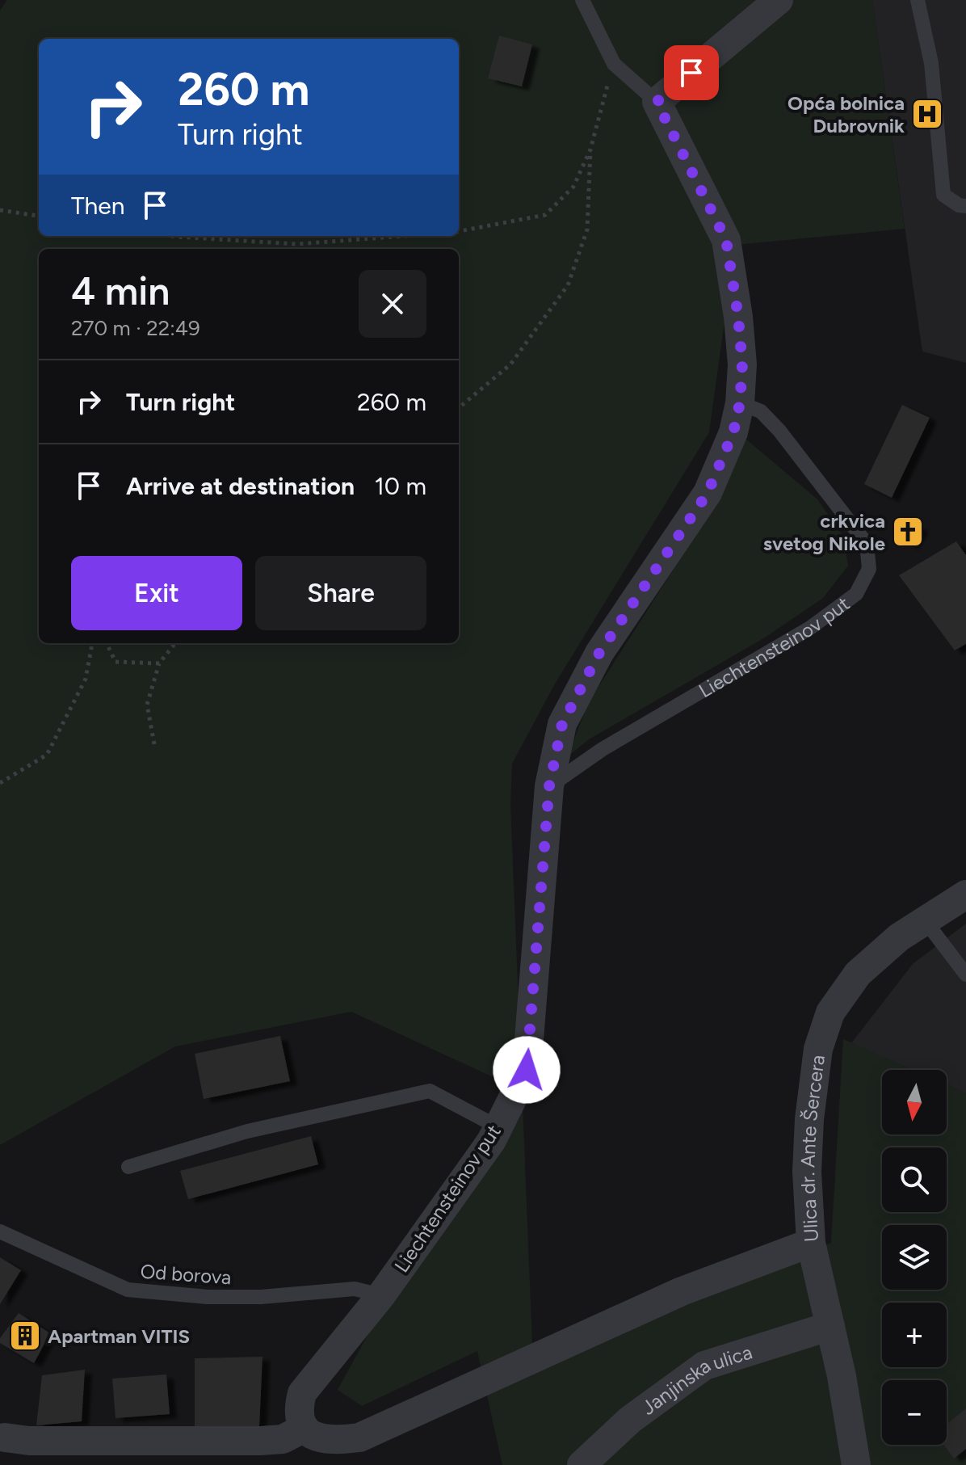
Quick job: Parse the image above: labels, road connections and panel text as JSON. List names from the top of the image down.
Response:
{
  "streets": {
    "street": ["Liechtensteinov put", "Ulica dr. Ante Šercera", "Janjinska ulica"],
    "lane": ["Od borova"]
  },
  "crossings": [
    ["Liechtensteinov put", "Od borova"],
    ["Ulica dr. Ante Šercera", "Janjinska ulica"]
  ],
  "places": {
    "hospital": ["Opća bolnica Dubrovnik"],
    "church": ["crkvica svetog Nikole"],
    "building": ["Apartman VITIS"]
  },
  "north": "bottom",
  "page": {
    "turn": ["260 m", "Turn right"],
    "then": "Then",
    "heading": ["4 min", "270 m · 22:49"],
    "list": [
      {
        "name": "Turn right",
        "value": "260 m"
      },
      {
        "name": "Arrive at destination",
        "value": "10 m"
      }
    ],
    "buttons": ["Exit", "Share"],
    "map_buttons": ["+", "−"]
  }
}
